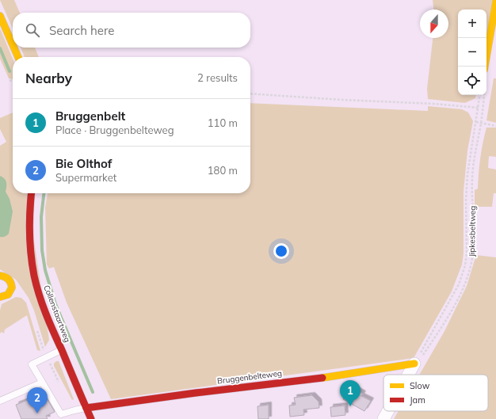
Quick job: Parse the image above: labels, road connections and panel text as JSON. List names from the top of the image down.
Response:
{
  "streets": {
    "street": ["Collenstaartweg", "Bruggenbelteweg"],
    "path": ["Jipkesbeltweg"]
  },
  "crossings": [
    ["Jipkesbeltweg", "Bruggenbelteweg"],
    ["Collenstaartweg", "Bruggenbelteweg"]
  ],
  "legend": ["Slow", "Jam"],
  "north": "bottom",
  "page": {
    "map_buttons": ["+", "−"],
    "search": "Search here",
    "heading": ["Nearby", "2 results"],
    "list": [
      {
        "mark": "1",
        "name": "Bruggenbelt",
        "note": "Place · Bruggenbelteweg",
        "value": "110 m"
      },
      {
        "mark": "2",
        "name": "Bie Olthof",
        "note": "Supermarket",
        "value": "180 m"
      }
    ],
    "pins": ["1", "2"]
  }
}
